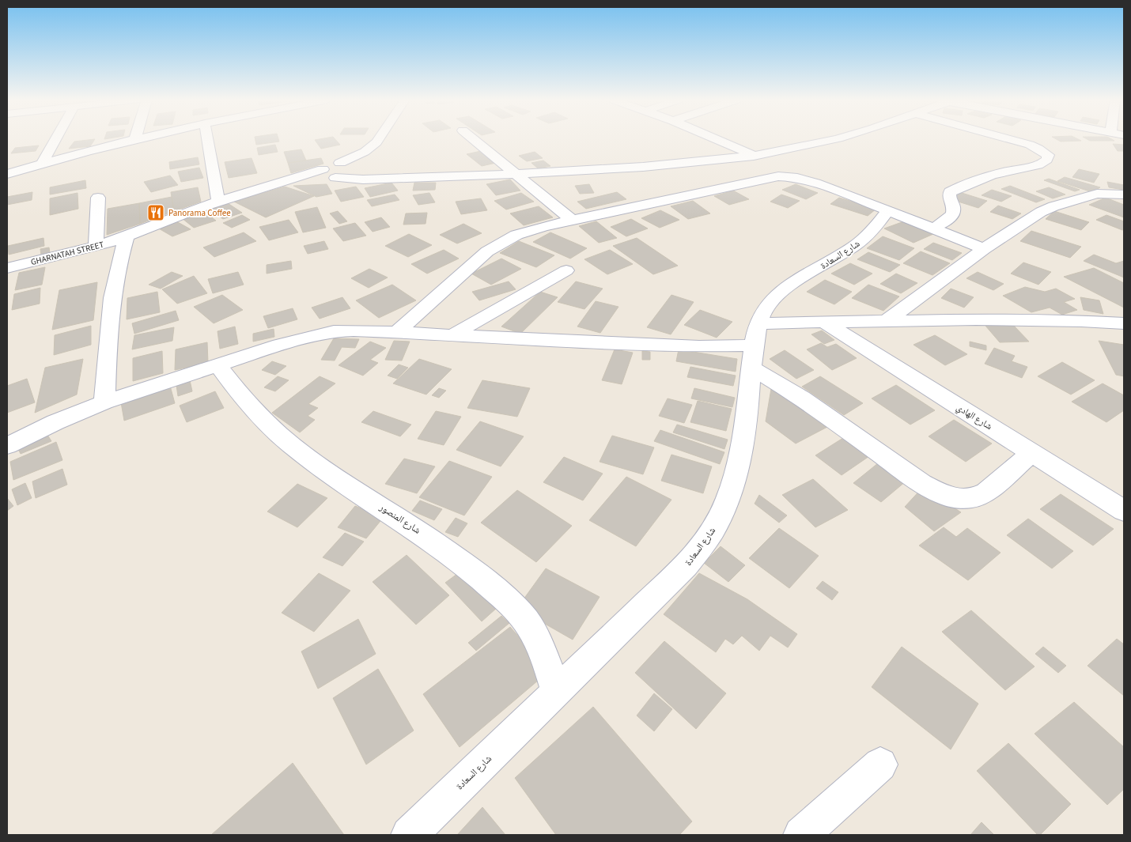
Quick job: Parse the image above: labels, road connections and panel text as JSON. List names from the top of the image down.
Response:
{
  "streets": {
    "street": [
      "GHARNATAH STREET",
      "شارع السعادة",
      "شارع الهادي",
      "شارع المنصور"
    ]
  },
  "crossings": [
    ["شارع السعادة", "شارع المنصور"]
  ],
  "places": {
    "restaurant": ["Panorama Coffee"]
  }
}
